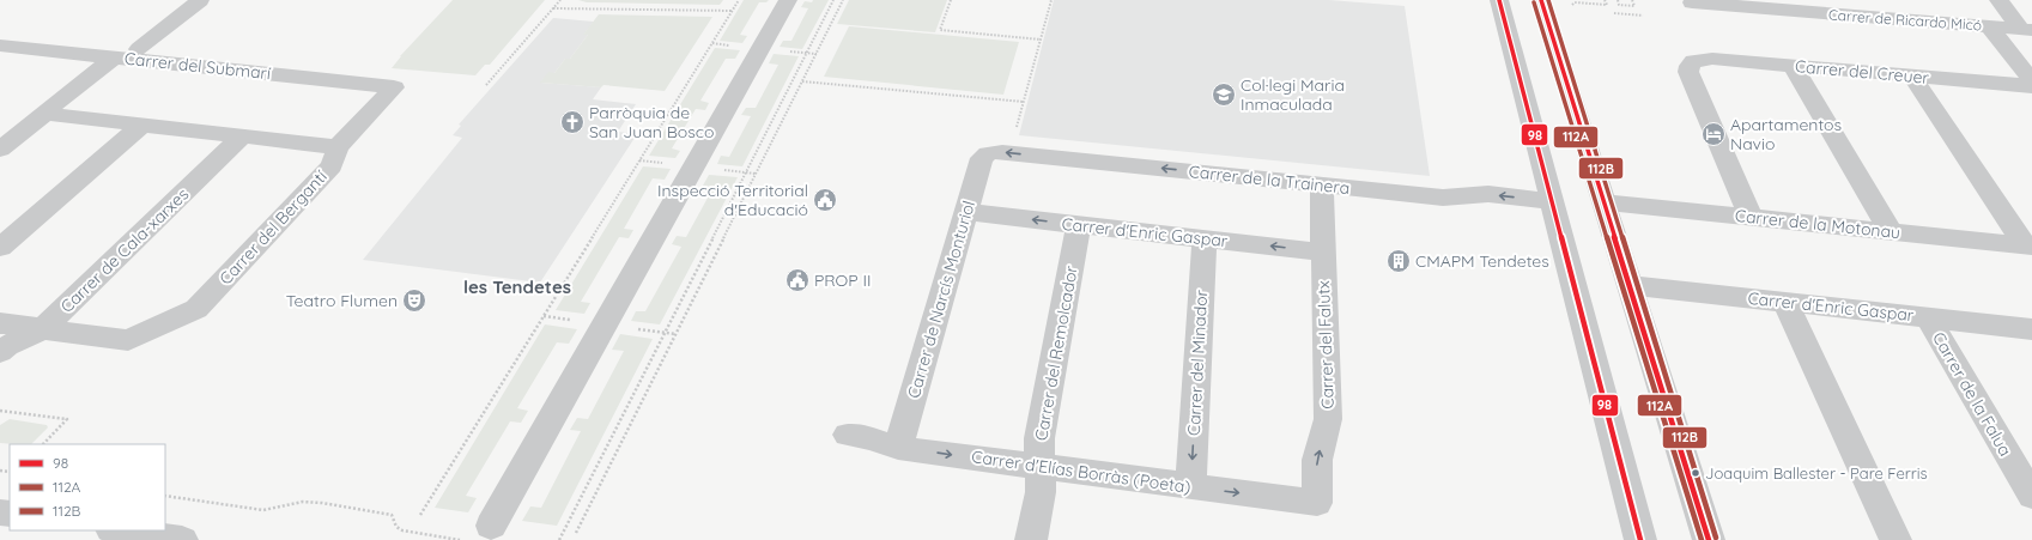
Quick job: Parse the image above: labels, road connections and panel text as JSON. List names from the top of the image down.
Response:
{
  "streets": {
    "street": [
      "Carrer de Ricardo Micó",
      "Carrer del Submarí",
      "Carrer del Creuer",
      "Carrer de la Trainera",
      "Carrer de la Motonau",
      "Carrer del Bergantí",
      "Carrer d'Enric Gaspar",
      "Carrer de Cala-xarxes",
      "Carrer de Narcís Monturiol",
      "Carrer del Falutx",
      "Carrer del Remolcador",
      "Carrer del Minador",
      "Carrer de la Falua",
      "Carrer d'Elías Borràs (Poeta)"
    ]
  },
  "crossings": [
    ["Carrer del Submarí", "Carrer del Bergantí"],
    ["Carrer del Creuer", "Carrer de la Motonau"],
    ["Carrer de la Trainera", "Carrer de Narcís Monturiol"],
    ["Carrer de la Trainera", "Carrer del Falutx"],
    ["Carrer del Bergantí", "Carrer de Cala-xarxes"],
    ["Carrer d'Enric Gaspar", "Carrer de Narcís Monturiol"],
    ["Carrer d'Enric Gaspar", "Carrer del Falutx"],
    ["Carrer d'Enric Gaspar", "Carrer del Remolcador"],
    ["Carrer d'Enric Gaspar", "Carrer del Minador"],
    ["Carrer d'Enric Gaspar", "Carrer de la Falua"],
    ["Carrer de Narcís Monturiol", "Carrer d'Elías Borràs (Poeta)"],
    ["Carrer del Falutx", "Carrer d'Elías Borràs (Poeta)"],
    ["Carrer del Remolcador", "Carrer d'Elías Borràs (Poeta)"],
    ["Carrer del Minador", "Carrer d'Elías Borràs (Poeta)"]
  ],
  "one_way": [
    "Carrer de la Trainera",
    "Carrer del Falutx",
    "Carrer del Minador",
    "Carrer d'Elías Borràs (Poeta)"
  ],
  "districts": ["les Tendetes"],
  "places": {
    "school or university": ["Col·legi Maria Inmaculada"],
    "church": ["Parròquia de San Juan Bosco"],
    "hotel": ["Apartamentos Navio"],
    "public building": ["Inspecció Territorial d'Educació", "PROP II"],
    "building": ["CMAPM Tendetes"],
    "theatre": ["Teatro Flumen"],
    "other": ["Joaquim Ballester - Pare Ferris"]
  },
  "lines": ["transit line 98", "transit line 112B", "transit line 112A"],
  "legend": ["98", "112A", "112B"]
}
